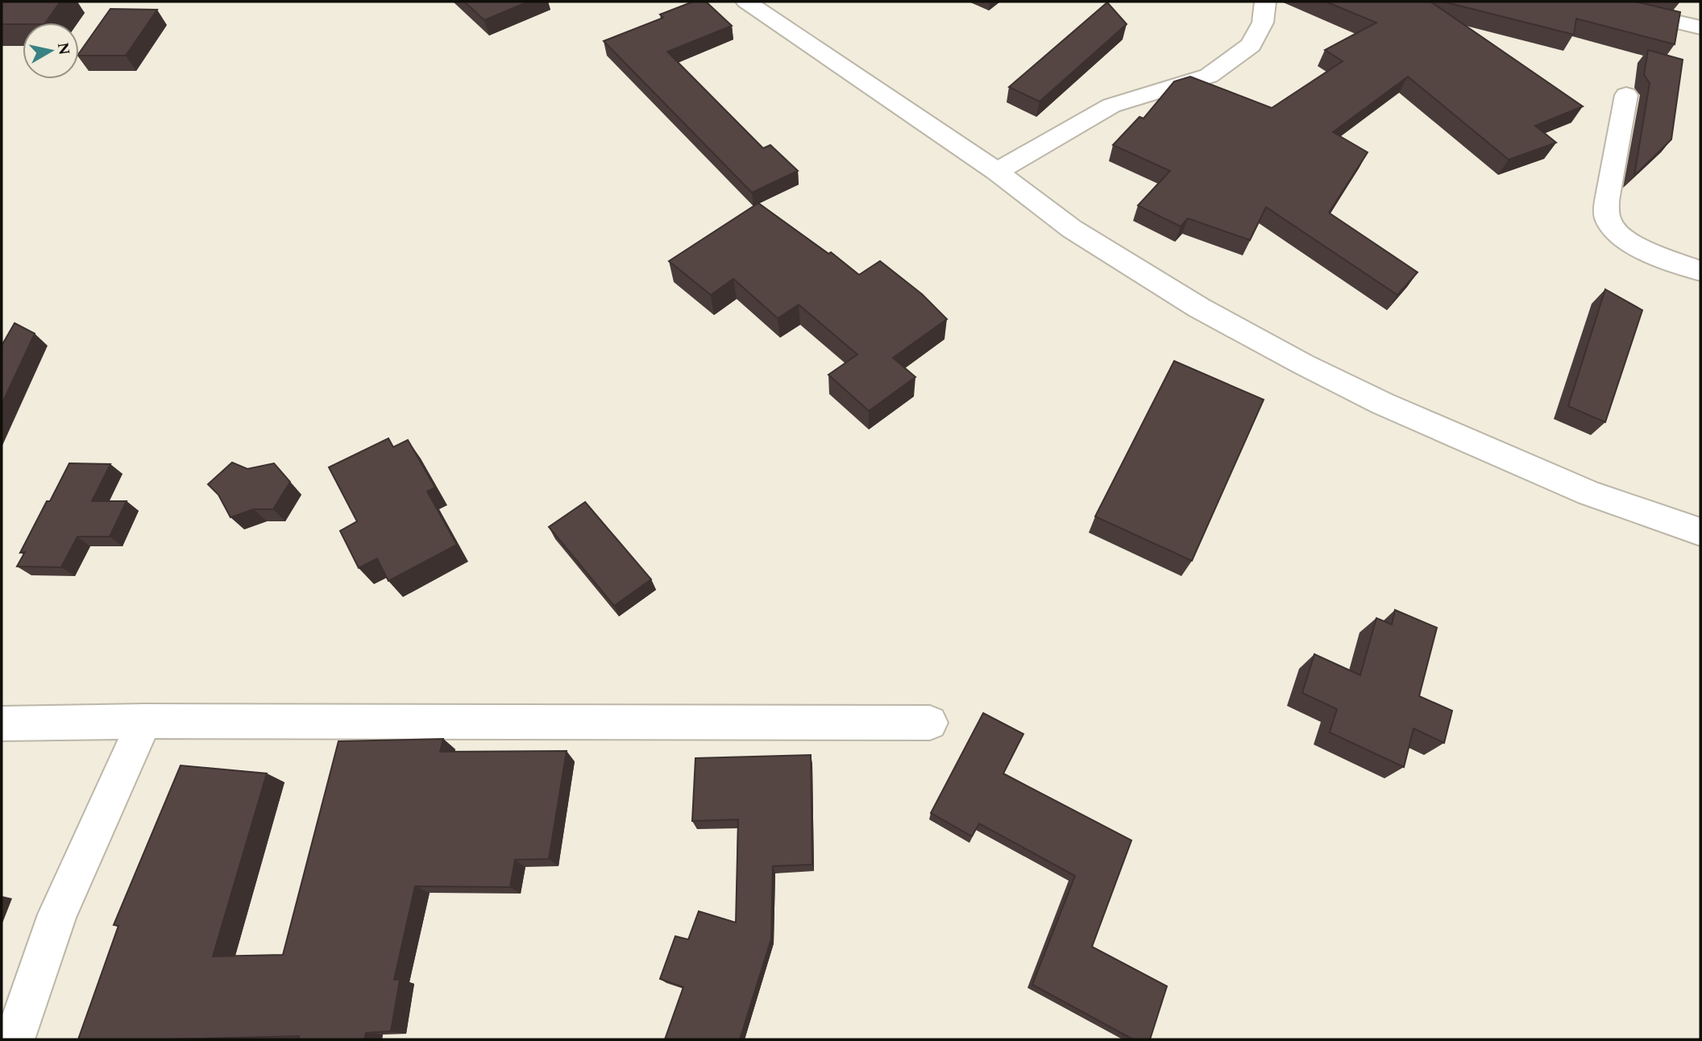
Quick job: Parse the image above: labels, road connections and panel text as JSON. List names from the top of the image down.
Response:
{
  "north": "right"
}
